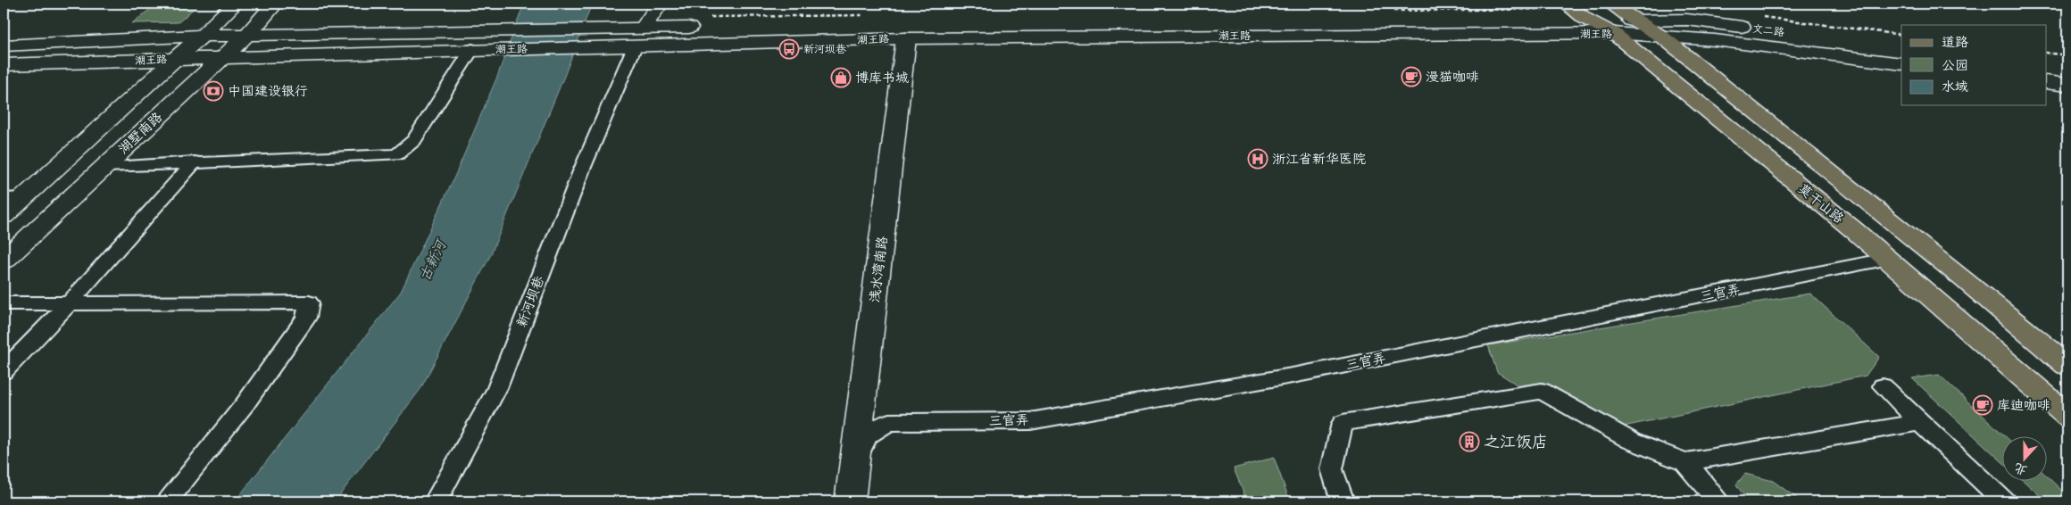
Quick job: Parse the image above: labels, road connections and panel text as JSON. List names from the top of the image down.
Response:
{
  "streets": {
    "main road": [
      "文二路",
      "潮王路",
      "湖墅南路",
      "莫干山路",
      "浅水湾南路"
    ],
    "lane": ["三官弄", "新河坝巷"]
  },
  "crossings": [
    ["文二路", "潮王路"],
    ["潮王路", "湖墅南路"],
    ["潮王路", "莫干山路"],
    ["潮王路", "浅水湾南路"],
    ["潮王路", "新河坝巷"],
    ["莫干山路", "三官弄"],
    ["浅水湾南路", "三官弄"]
  ],
  "water": ["古新河"],
  "places": {
    "bus stop": ["新河坝巷"],
    "cafe": ["漫猫咖啡", "库迪咖啡"],
    "shop": ["博库书城"],
    "bank": ["中国建设银行"],
    "hospital": ["浙江省新华医院"],
    "building": ["之江饭店"]
  },
  "legend": ["道路", "公园", "水域"],
  "north": "bottom"
}
